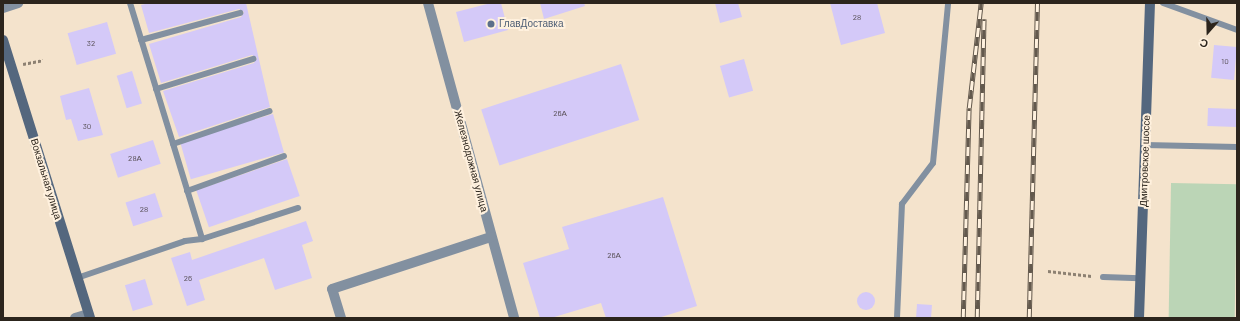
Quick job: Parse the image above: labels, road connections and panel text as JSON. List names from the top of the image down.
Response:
{
  "streets": {
    "main road": ["Дмитровское шоссе", "Вокзальная улица"],
    "street": ["Железнодожная улица"]
  },
  "places": ["ГлавДоставка"],
  "house_numbers": [
    "28",
    "32",
    "10",
    "26А",
    "30",
    "28А",
    "28",
    "26А",
    "26"
  ],
  "north": "bottom"
}
